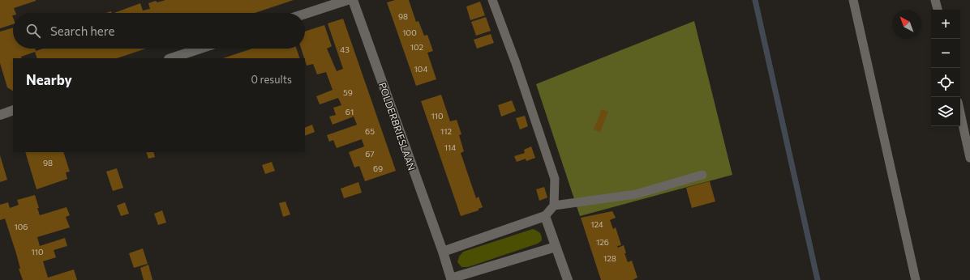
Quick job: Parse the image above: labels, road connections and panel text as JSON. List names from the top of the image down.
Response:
{
  "streets": {
    "street": ["POLDERBRIESLAAN"]
  },
  "house_numbers": [
    "98",
    "100",
    "102",
    "43",
    "104",
    "59",
    "61",
    "110",
    "65",
    "112",
    "114",
    "67",
    "98",
    "69",
    "124",
    "106",
    "126",
    "110",
    "128"
  ],
  "north": "top left",
  "page": {
    "map_buttons": ["+", "−"],
    "search": "Search here",
    "heading": ["Nearby", "0 results"]
  }
}
